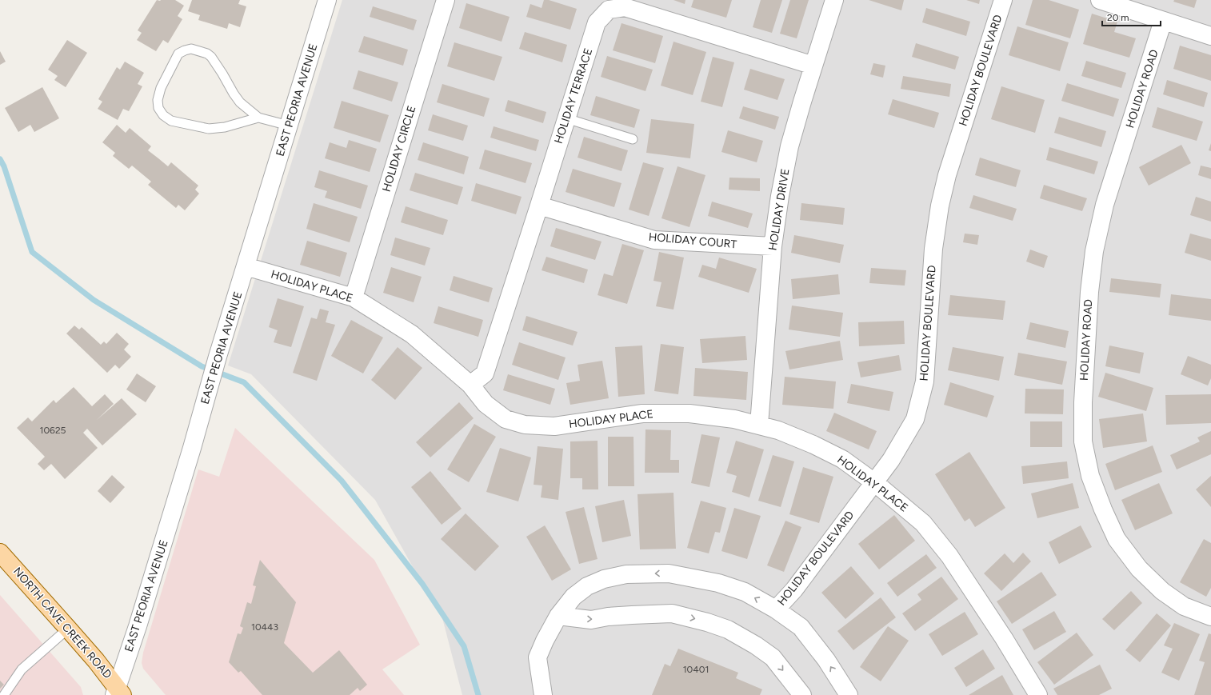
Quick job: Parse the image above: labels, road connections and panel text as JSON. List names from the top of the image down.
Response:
{
  "streets": {
    "main road": ["NORTH CAVE CREEK ROAD"],
    "street": [
      "HOLIDAY BOULEVARD",
      "HOLIDAY ROAD",
      "HOLIDAY TERRACE",
      "EAST PEORIA AVENUE",
      "HOLIDAY CIRCLE",
      "HOLIDAY DRIVE",
      "HOLIDAY COURT",
      "HOLIDAY PLACE"
    ]
  },
  "crossings": [
    ["HOLIDAY BOULEVARD", "HOLIDAY PLACE"],
    ["HOLIDAY TERRACE", "HOLIDAY DRIVE"],
    ["HOLIDAY TERRACE", "HOLIDAY COURT"],
    ["HOLIDAY TERRACE", "HOLIDAY PLACE"],
    ["EAST PEORIA AVENUE", "HOLIDAY PLACE"],
    ["EAST PEORIA AVENUE", "NORTH CAVE CREEK ROAD"],
    ["HOLIDAY CIRCLE", "HOLIDAY PLACE"],
    ["HOLIDAY DRIVE", "HOLIDAY COURT"],
    ["HOLIDAY DRIVE", "HOLIDAY PLACE"]
  ],
  "house_numbers": ["10625", "10443", "10401"],
  "scale_bar": "20 m"
}
